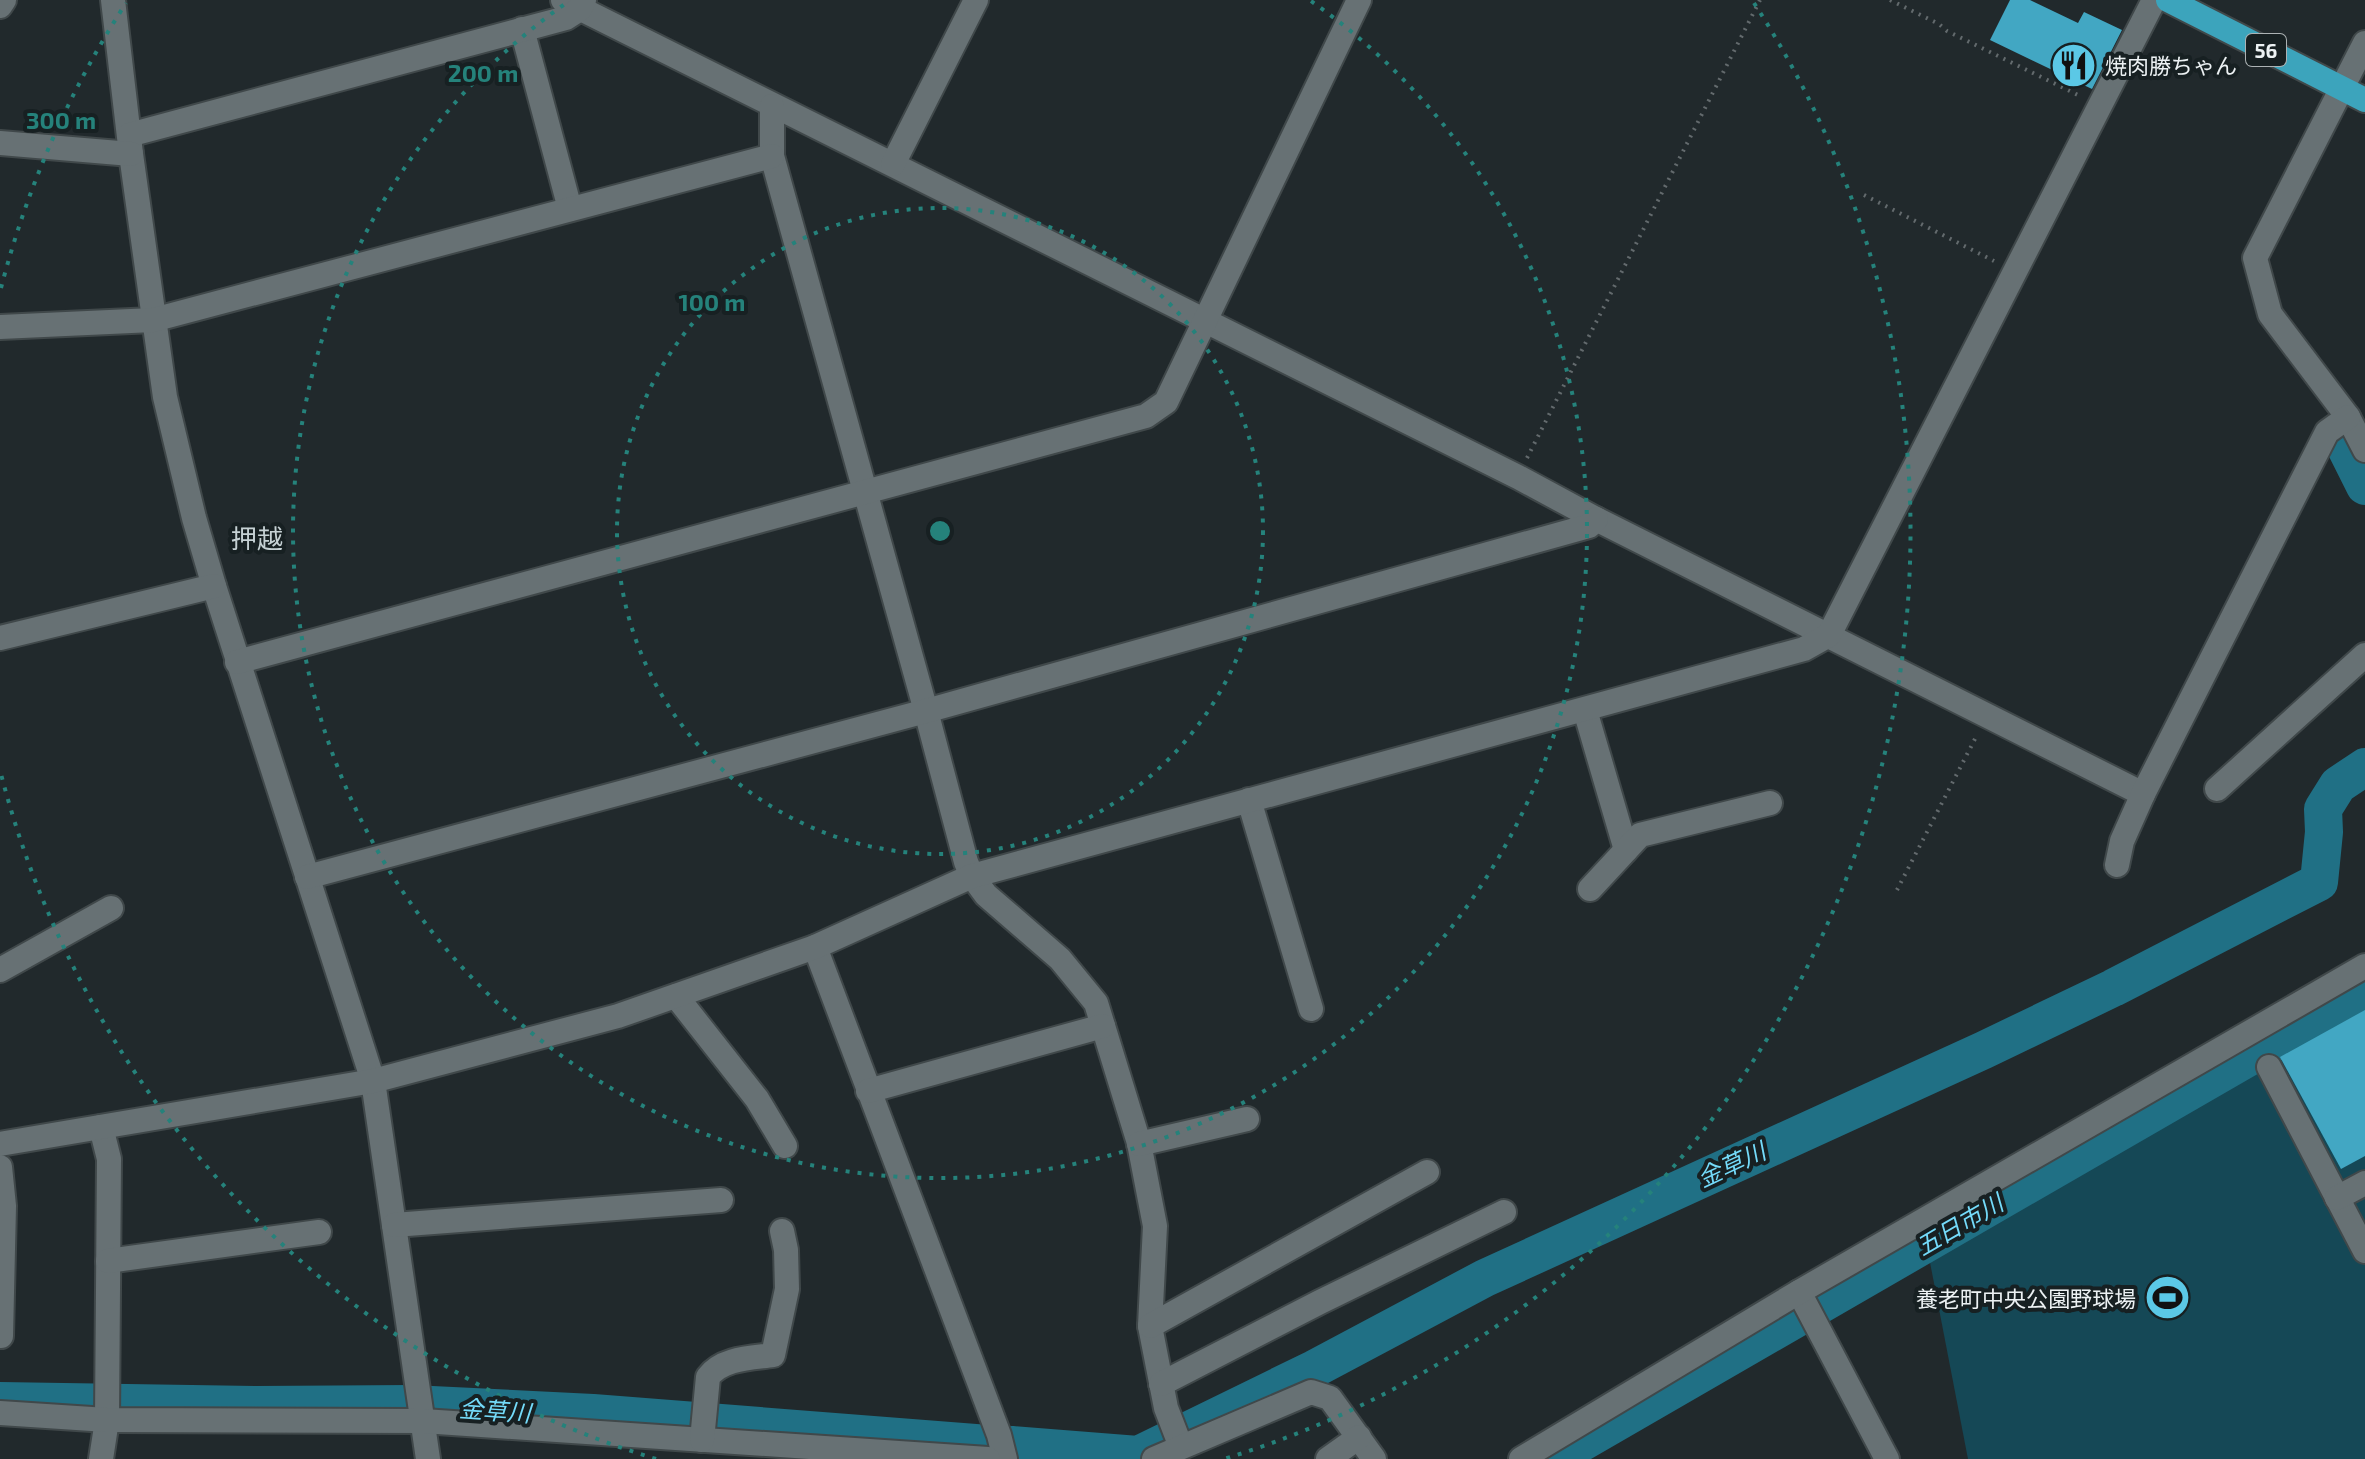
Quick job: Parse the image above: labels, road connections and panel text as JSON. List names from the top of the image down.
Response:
{
  "streets": {
    "main road": ["56"]
  },
  "districts": ["押越"],
  "water": ["金草川", "五日市川"],
  "places": {
    "restaurant": ["焼肉勝ちゃん"],
    "sports": ["養老町中央公園野球場"]
  },
  "rings": ["200 m", "300 m", "100 m"]
}
